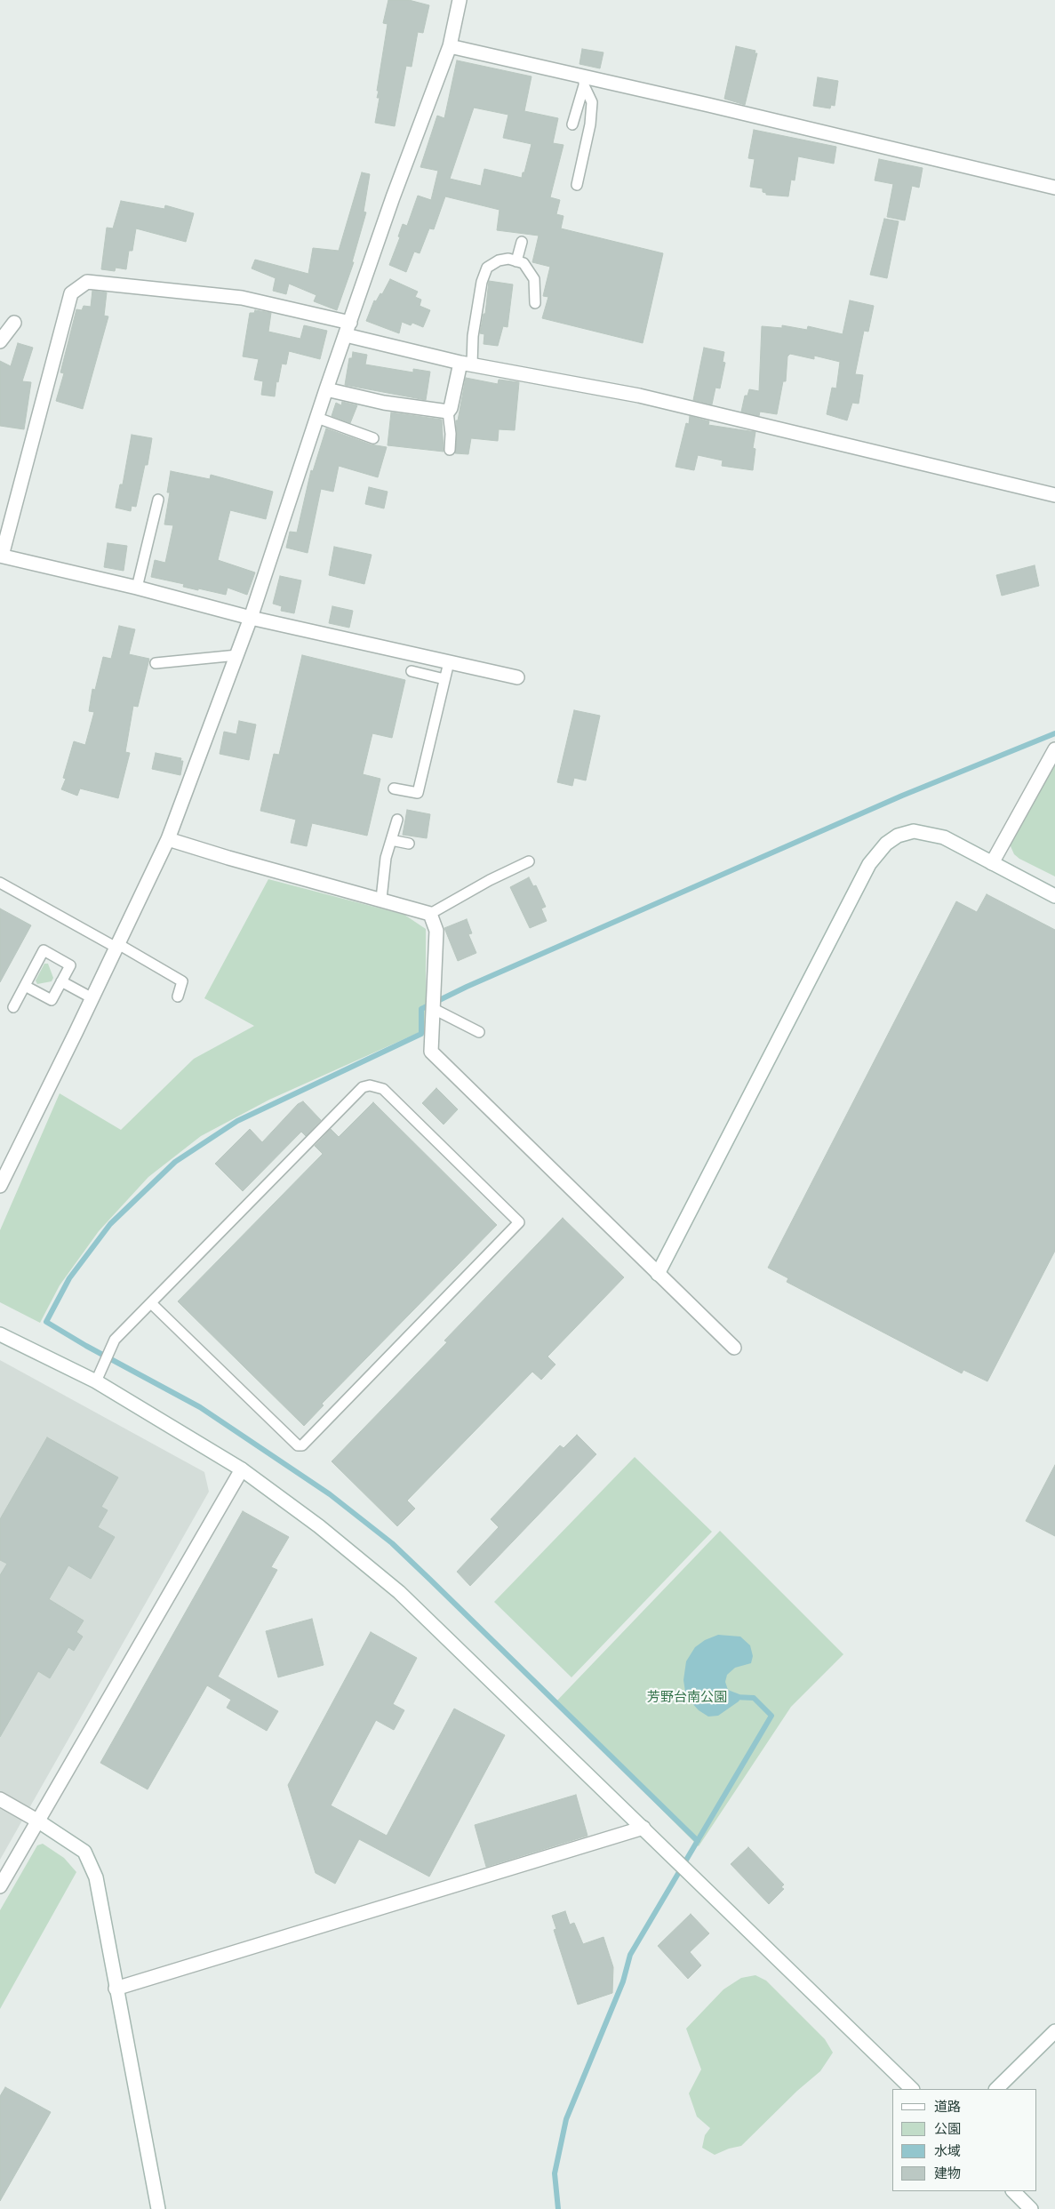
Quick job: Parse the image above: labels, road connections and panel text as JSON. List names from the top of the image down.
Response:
{
  "parks": ["芳野台南公園"],
  "legend": [
    "道路",
    "公園",
    "水域",
    "建物"
  ]
}
